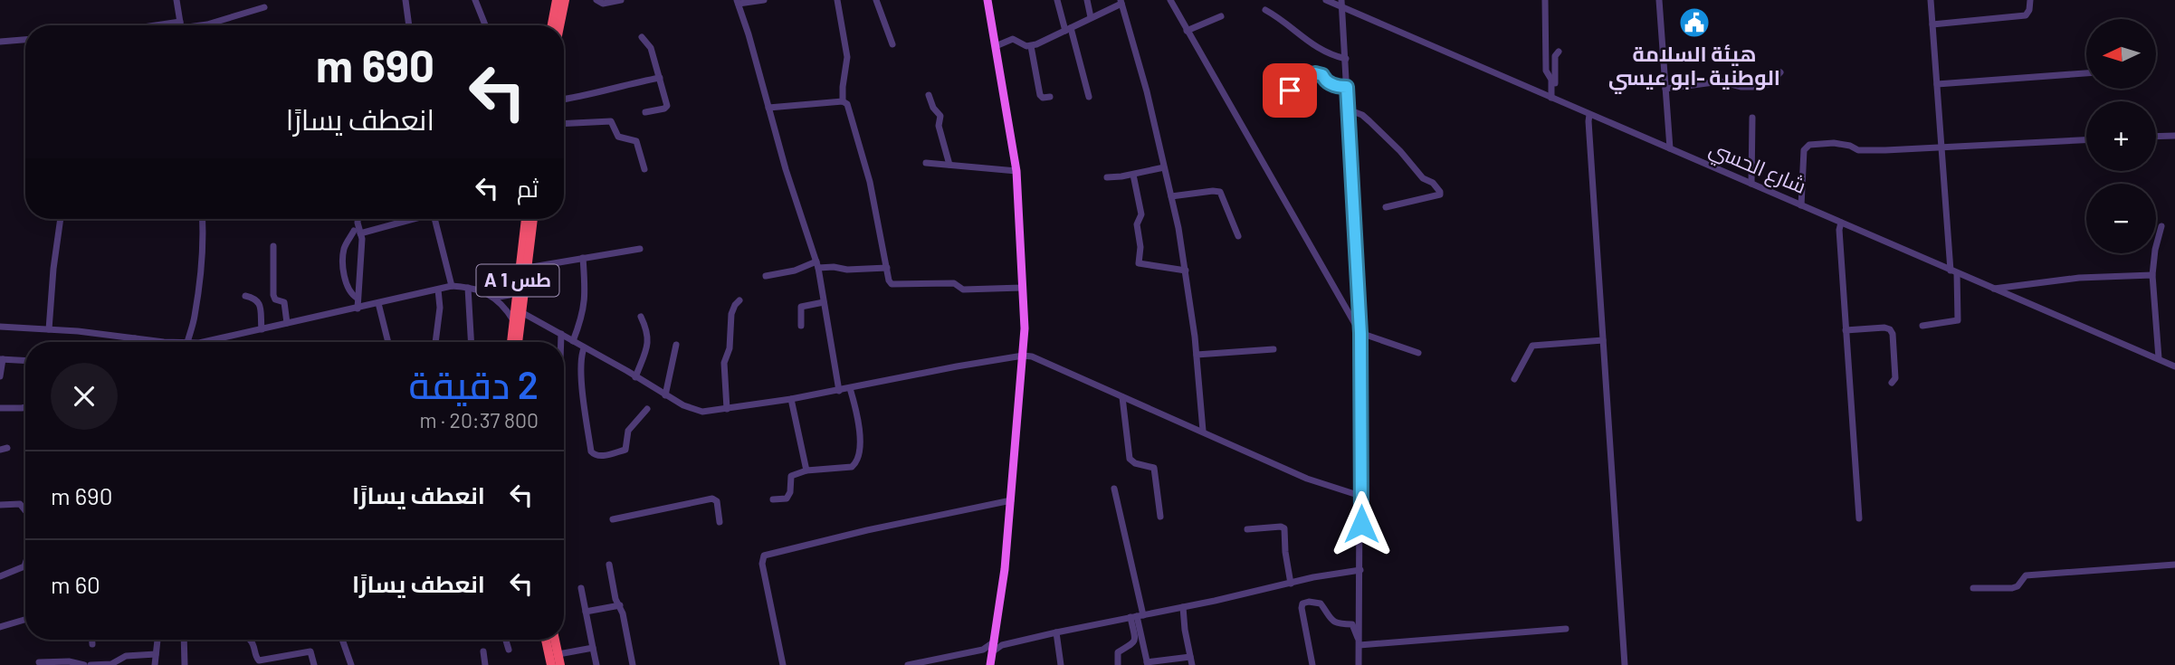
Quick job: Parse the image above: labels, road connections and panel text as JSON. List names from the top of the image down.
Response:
{
  "streets": {
    "highway": ["A 1 طس"],
    "street": ["شارع الحسي"]
  },
  "places": {
    "public building": ["هيئة السلامة الوطنية -ابو عيسي"]
  },
  "north": "left",
  "page": {
    "map_buttons": ["+", "−"],
    "turn": ["690 m", "انعطف يسارًا"],
    "then": "ثم",
    "heading": ["2 دقيقة", "800 m · 20:37"],
    "list": [
      {
        "name": "انعطف يسارًا",
        "value": "690 m"
      },
      {
        "name": "انعطف يسارًا",
        "value": "60 m"
      }
    ]
  }
}
